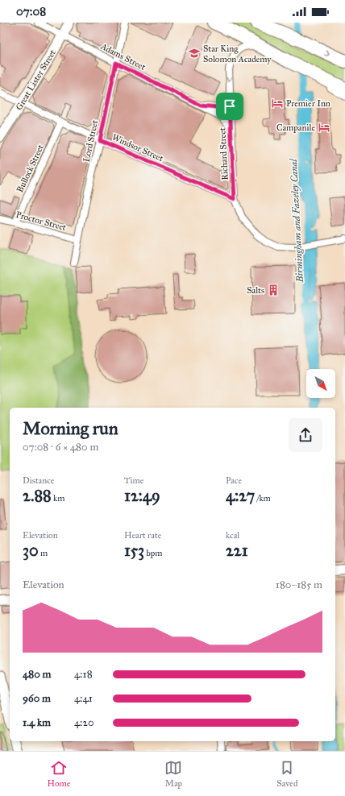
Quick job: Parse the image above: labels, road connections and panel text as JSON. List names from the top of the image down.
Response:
{
  "streets": {
    "main road": ["Great Lister Street"],
    "street": [
      "Adams Street",
      "Lord Street",
      "Windsor Street",
      "Richard Street",
      "Bullock Street",
      "Proctor Street"
    ]
  },
  "crossings": [
    ["Adams Street", "Great Lister Street"],
    ["Adams Street", "Lord Street"],
    ["Adams Street", "Richard Street"],
    ["Great Lister Street", "Windsor Street"],
    ["Lord Street", "Windsor Street"],
    ["Lord Street", "Proctor Street"],
    ["Windsor Street", "Richard Street"],
    ["Windsor Street", "Bullock Street"],
    ["Bullock Street", "Proctor Street"]
  ],
  "water": ["Birmingham and Fazeley Canal"],
  "places": {
    "school or university": ["Star King Solomon Academy"],
    "hotel": ["Premier Inn", "Campanile"],
    "building": ["Salts"]
  },
  "north": "bottom right",
  "page": {
    "status": "07:08",
    "heading": ["Morning run", "07:08 · 6 × 480 m"],
    "stats": [
      ["Distance", "2.88 km"],
      ["Time", "12:49"],
      ["Pace", "4:27 /km"],
      ["Elevation", "30 m"],
      ["Heart rate", "153 bpm"],
      ["kcal", "221"]
    ],
    "chart": ["Elevation", "180–185 m"],
    "list": [
      {
        "name": "480 m",
        "note": "4:18"
      },
      {
        "name": "960 m",
        "note": "4:41"
      },
      {
        "name": "1.4 km",
        "note": "4:20"
      }
    ],
    "tabs": ["Home", "Map", "Saved"]
  }
}
